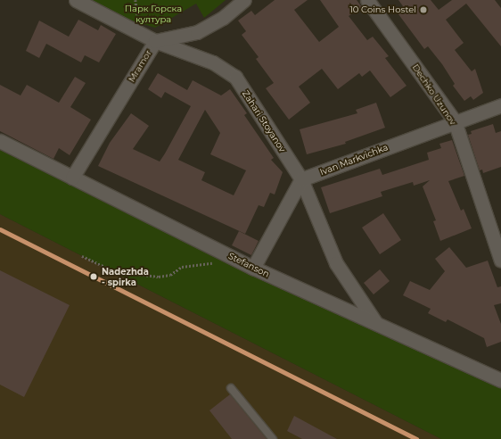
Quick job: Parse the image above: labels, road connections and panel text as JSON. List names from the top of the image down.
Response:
{
  "streets": {
    "street": [
      "Mramor",
      "Dechko Uzunov",
      "Zahari Stoyanov",
      "Ivan Markvichka",
      "Stefanson"
    ]
  },
  "crossings": [
    ["Mramor", "Zahari Stoyanov"],
    ["Mramor", "Stefanson"],
    ["Dechko Uzunov", "Ivan Markvichka"],
    ["Zahari Stoyanov", "Ivan Markvichka"],
    ["Zahari Stoyanov", "Stefanson"]
  ],
  "parks": ["Парк Горска култура"],
  "places": ["10 Coins Hostel", "Nadezhda - spirka"]
}
